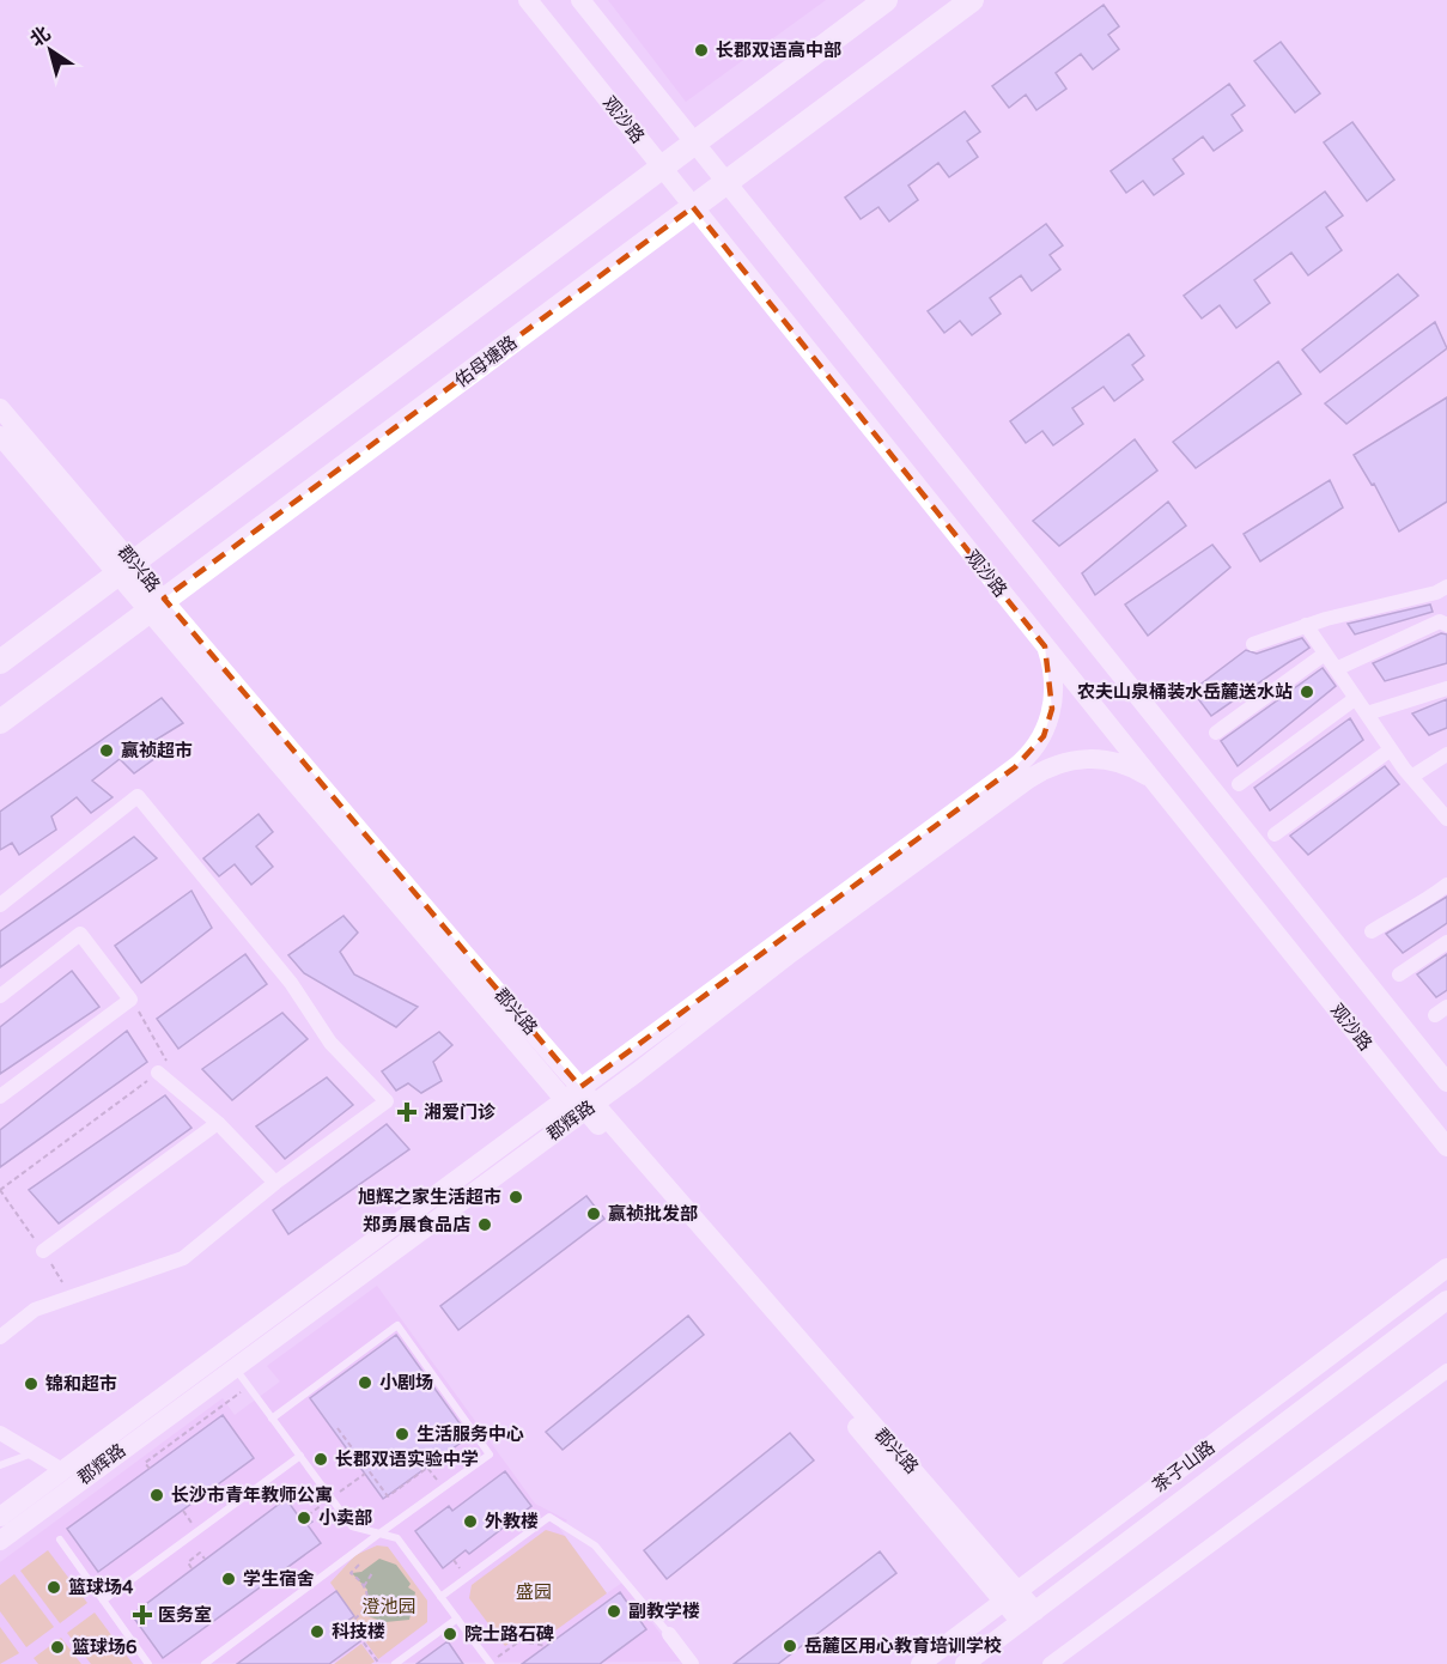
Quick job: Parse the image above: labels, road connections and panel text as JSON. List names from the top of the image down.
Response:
{
  "streets": {
    "main road": [
      "观沙路",
      "佑母塘路",
      "郡兴路",
      "郡辉路",
      "茶子山路"
    ]
  },
  "crossings": [
    ["观沙路", "佑母塘路"],
    ["观沙路", "郡辉路"],
    ["佑母塘路", "郡兴路"],
    ["郡兴路", "郡辉路"],
    ["郡兴路", "茶子山路"]
  ],
  "parks": ["盛园", "澄池园"],
  "places": {
    "other": [
      "长郡双语高中部",
      "农夫山泉桶装水岳麓送水站",
      "赢祯超市",
      "旭辉之家生活超市",
      "赢祯批发部",
      "郑勇展食品店",
      "小剧场",
      "锦和超市",
      "生活服务中心",
      "长郡双语实验中学",
      "长沙市青年教师公寓",
      "小卖部",
      "外教楼",
      "学生宿舍",
      "篮球场4",
      "副教学楼",
      "科技楼",
      "院士路石碑",
      "岳麓区用心教育培训学校",
      "篮球场6"
    ],
    "health": ["湘爱门诊", "医务室"]
  },
  "north": "top left"
}
